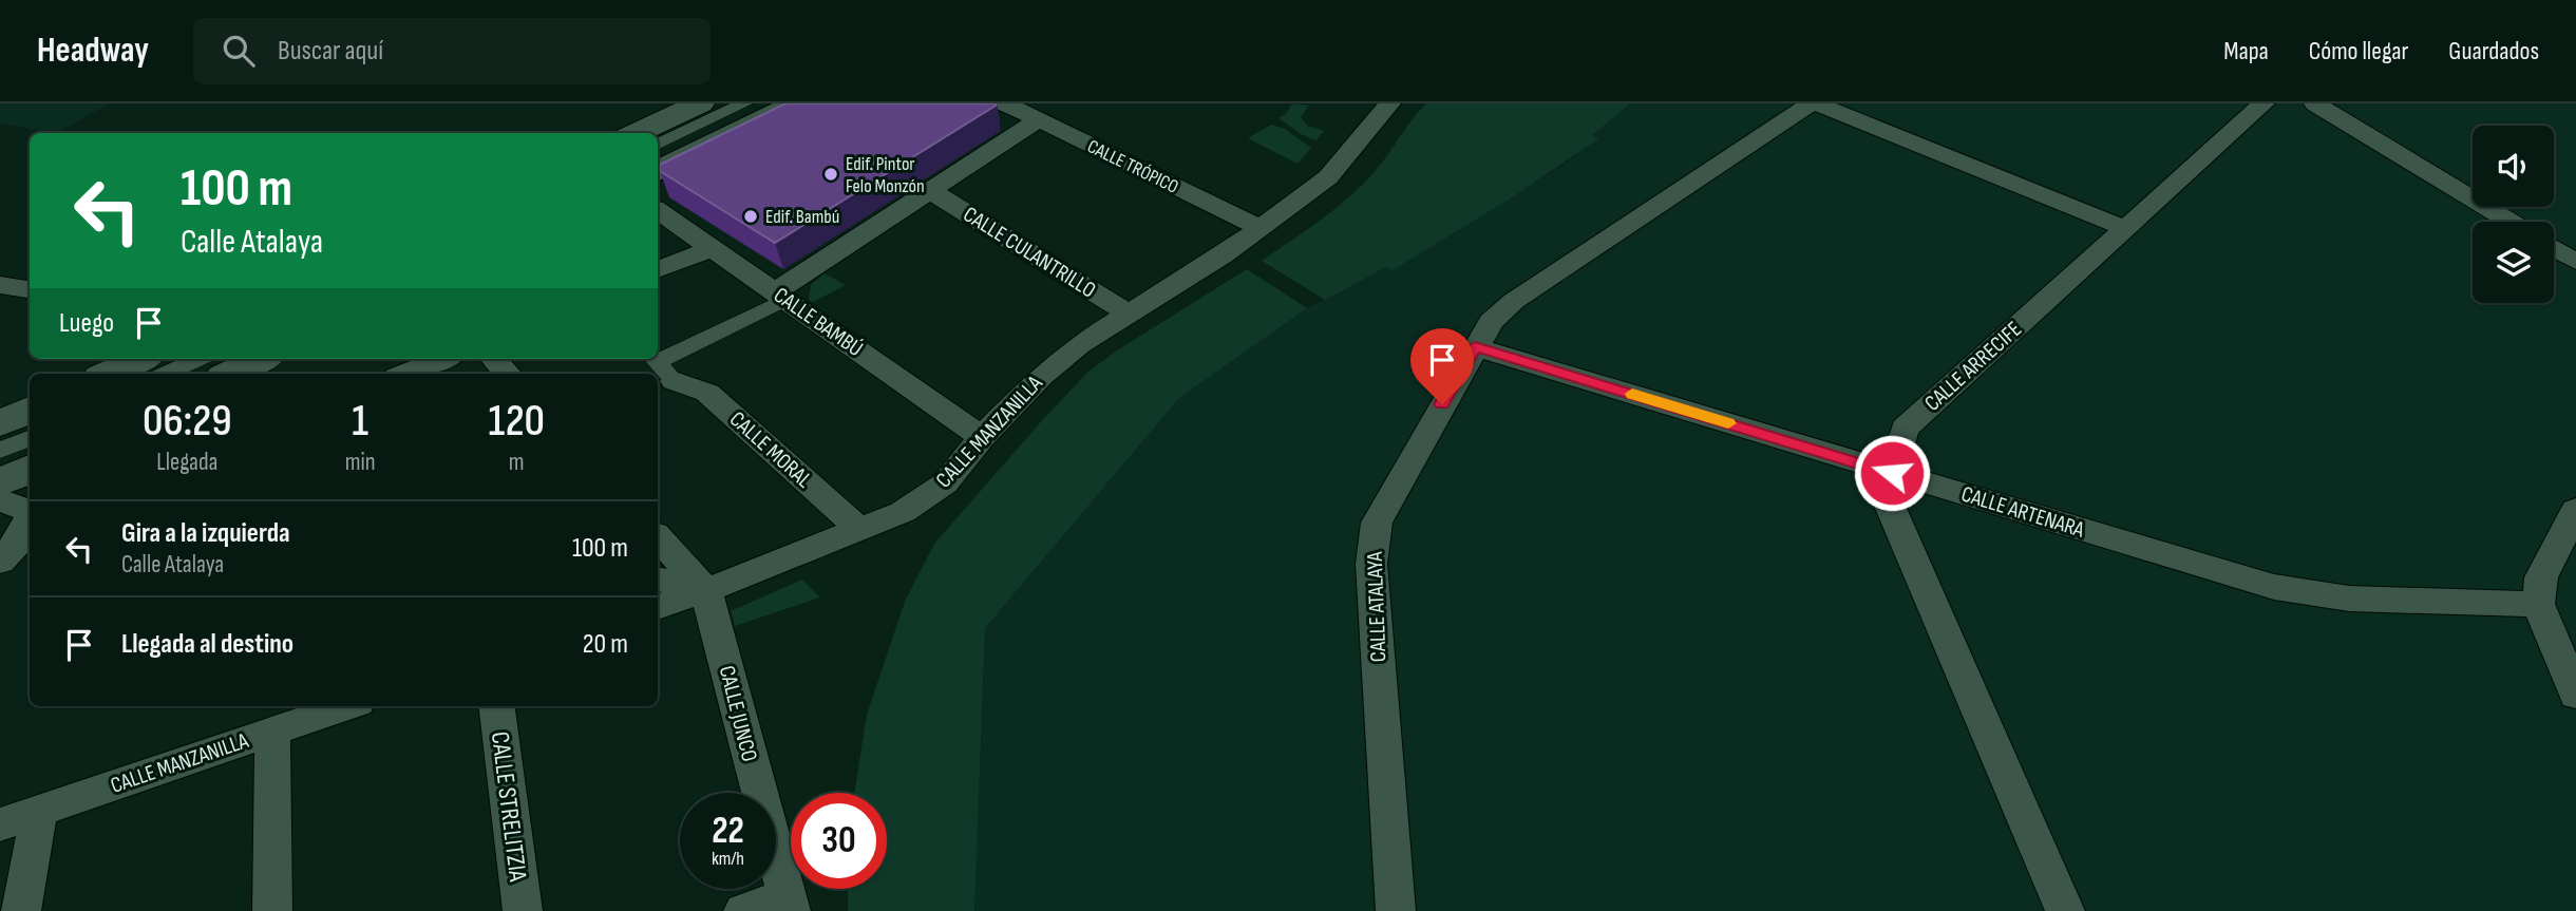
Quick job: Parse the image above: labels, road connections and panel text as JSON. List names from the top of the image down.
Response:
{
  "streets": {
    "street": [
      "CALLE TRÓPICO",
      "CALLE CULANTRILLO",
      "CALLE BAMBÚ",
      "CALLE ARRECIFE",
      "CALLE MANZANILLA",
      "CALLE MORAL",
      "CALLE ARTENARA",
      "CALLE ATALAYA",
      "CALLE JUNCO",
      "CALLE STRELITZIA"
    ]
  },
  "crossings": [
    ["CALLE TRÓPICO", "CALLE MANZANILLA"],
    ["CALLE CULANTRILLO", "CALLE MANZANILLA"],
    ["CALLE BAMBÚ", "CALLE MANZANILLA"],
    ["CALLE ARRECIFE", "CALLE ARTENARA"],
    ["CALLE MANZANILLA", "CALLE MORAL"],
    ["CALLE MANZANILLA", "CALLE JUNCO"],
    ["CALLE ARTENARA", "CALLE ATALAYA"]
  ],
  "places": ["Edif. Pintor Felo Monzón", "Edif. Bambú"],
  "page": {
    "header": "Headway",
    "search": "Buscar aquí",
    "nav": ["Mapa", "Cómo llegar", "Guardados"],
    "turn": ["100 m", "Calle Atalaya"],
    "then": "Luego",
    "eta": [
      "06:29",
      "Llegada",
      "1",
      "min",
      "120",
      "m"
    ],
    "list": [
      {
        "name": "Gira a la izquierda",
        "note": "Calle Atalaya",
        "value": "100 m"
      },
      {
        "name": "Llegada al destino",
        "value": "20 m"
      }
    ],
    "speed": "22 km/h",
    "limit": "30"
  }
}
